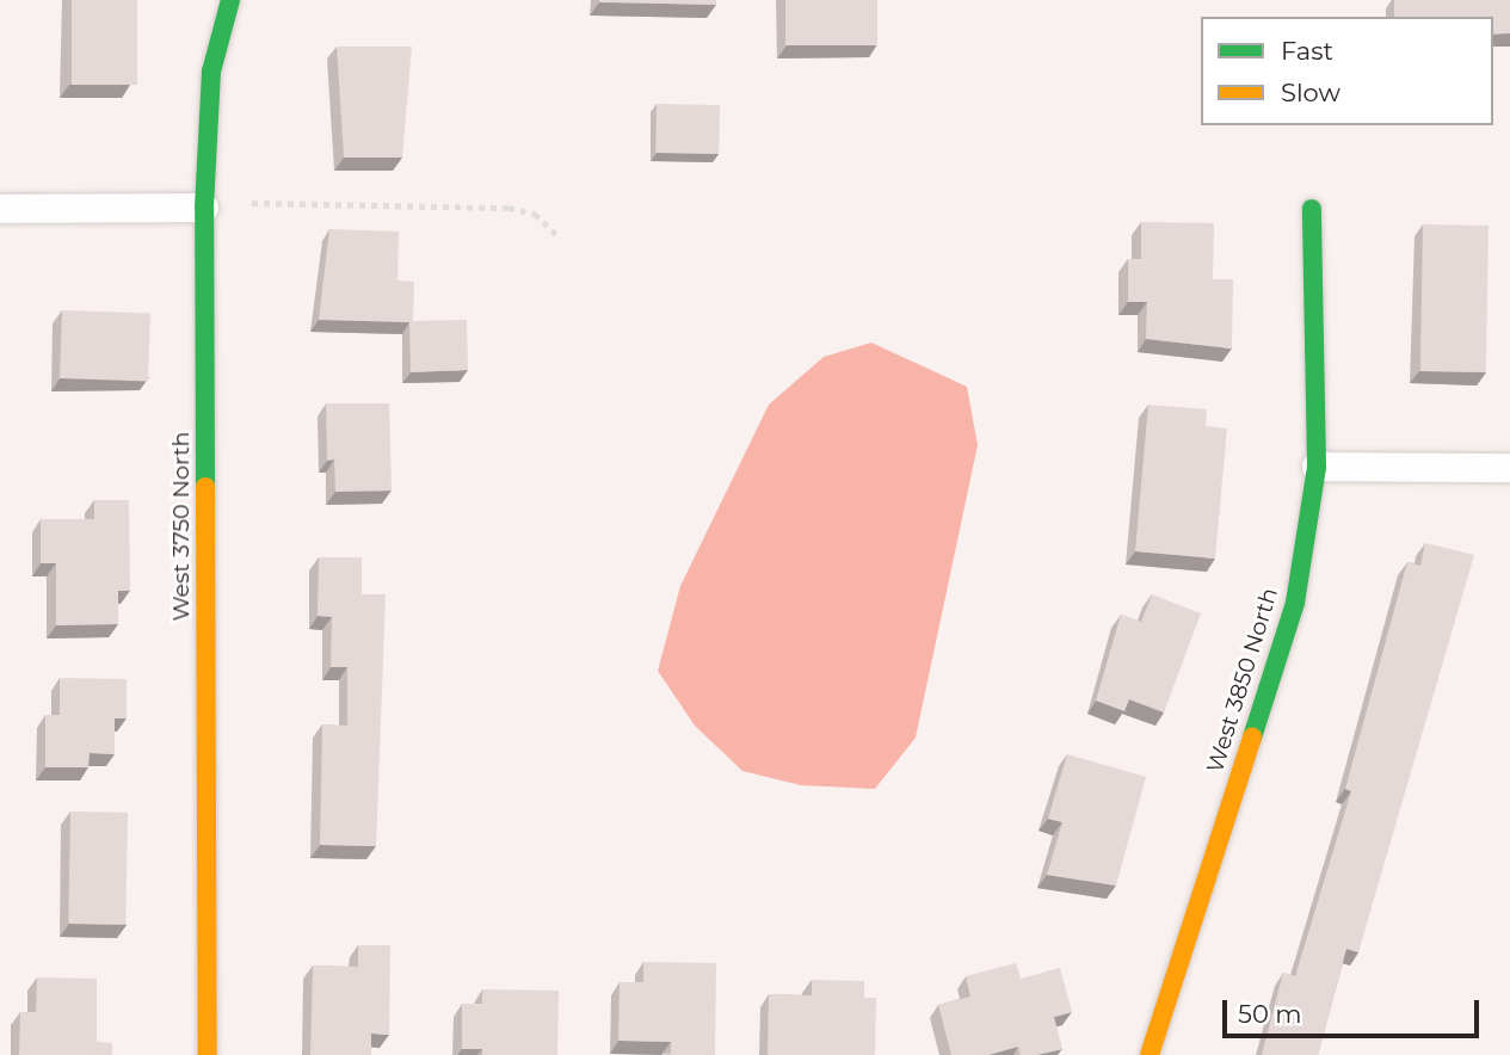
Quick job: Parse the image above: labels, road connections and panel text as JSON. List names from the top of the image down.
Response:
{
  "streets": {
    "street": ["West 3750 North", "West 3850 North"]
  },
  "legend": ["Fast", "Slow"],
  "scale_bar": "50 m"
}
